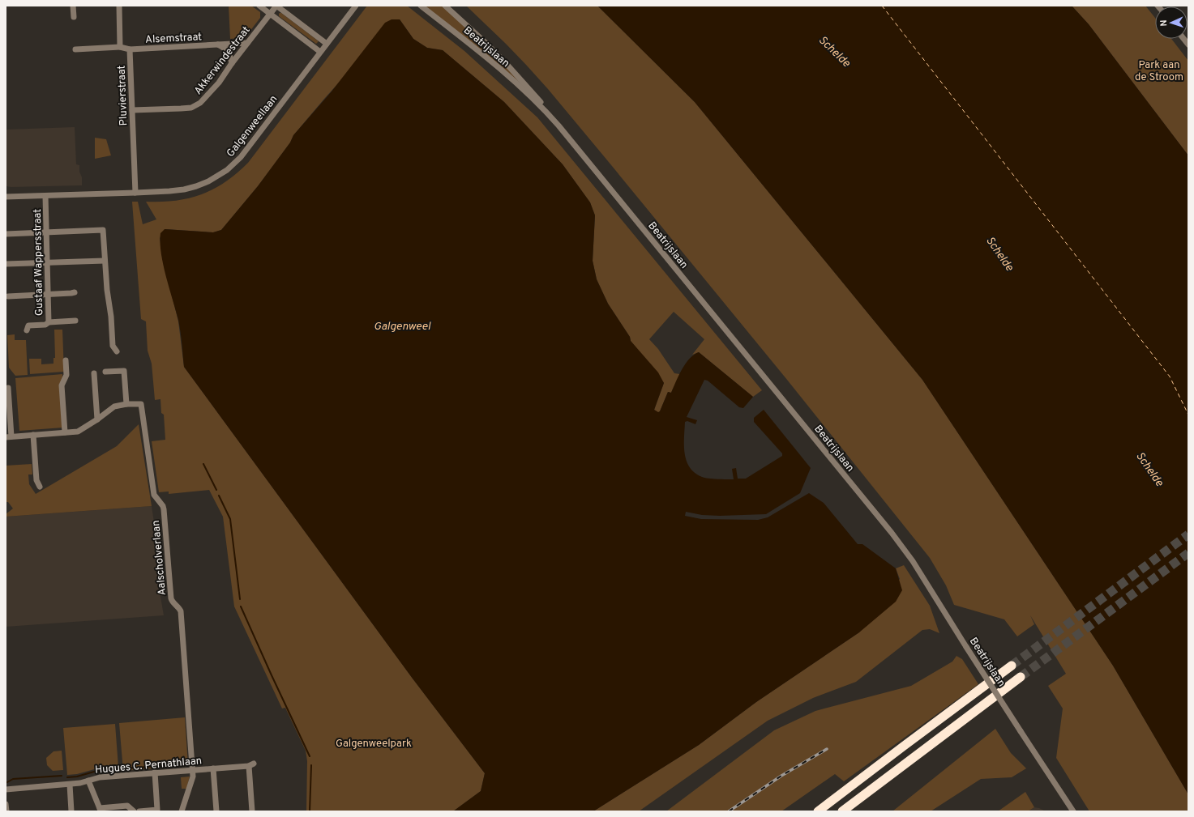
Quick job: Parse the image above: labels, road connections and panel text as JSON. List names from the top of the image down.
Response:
{
  "streets": {
    "street": [
      "Alsemstraat",
      "Beatrijslaan",
      "Akkerwindestraat",
      "Pluvierstraat",
      "Galgenweellaan",
      "Gustaaf Wappersstraat",
      "Aalscholverlaan",
      "Hugues C. Pernathlaan"
    ]
  },
  "crossings": [
    ["Alsemstraat", "Akkerwindestraat"],
    ["Alsemstraat", "Pluvierstraat"],
    ["Akkerwindestraat", "Pluvierstraat"],
    ["Pluvierstraat", "Galgenweellaan"],
    ["Galgenweellaan", "Gustaaf Wappersstraat"],
    ["Aalscholverlaan", "Hugues C. Pernathlaan"]
  ],
  "water": ["Schelde", "Galgenweel"],
  "parks": ["Park aan de Stroom", "Galgenweelpark"],
  "north": "left"
}
